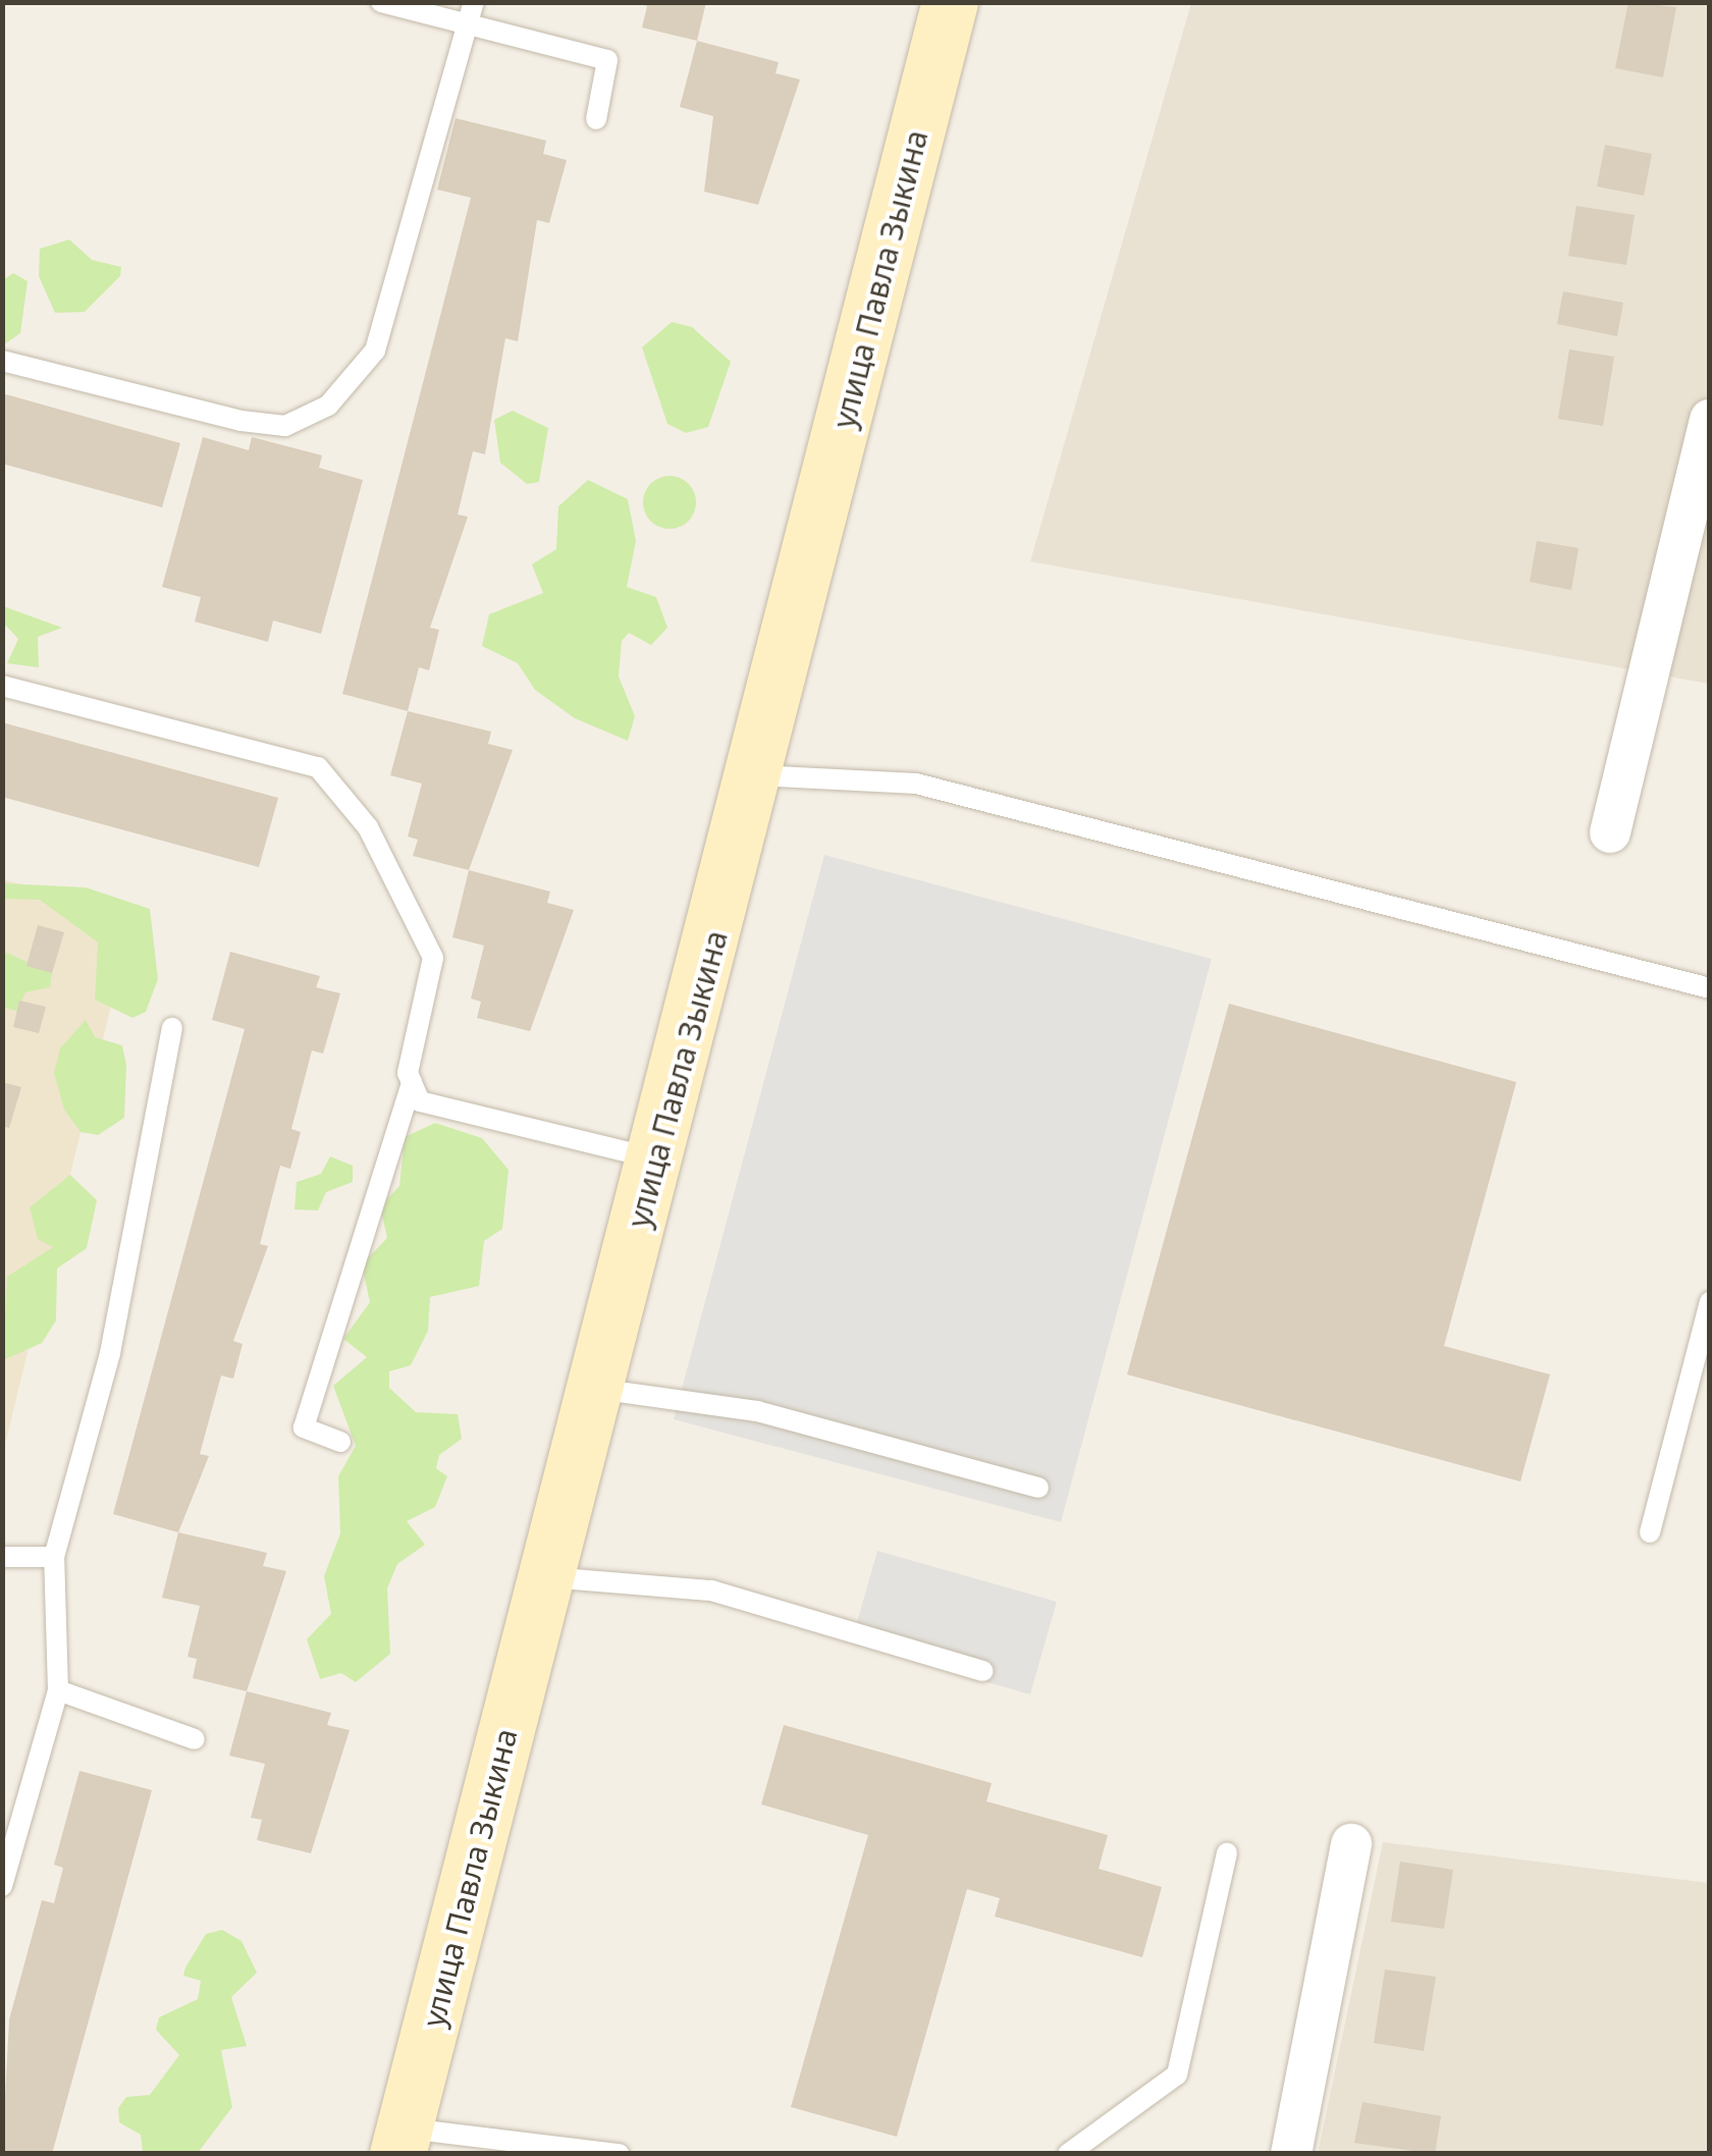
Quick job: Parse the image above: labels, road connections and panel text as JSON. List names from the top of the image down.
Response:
{
  "streets": {
    "main road": ["улица Павла Зыкина"]
  }
}
